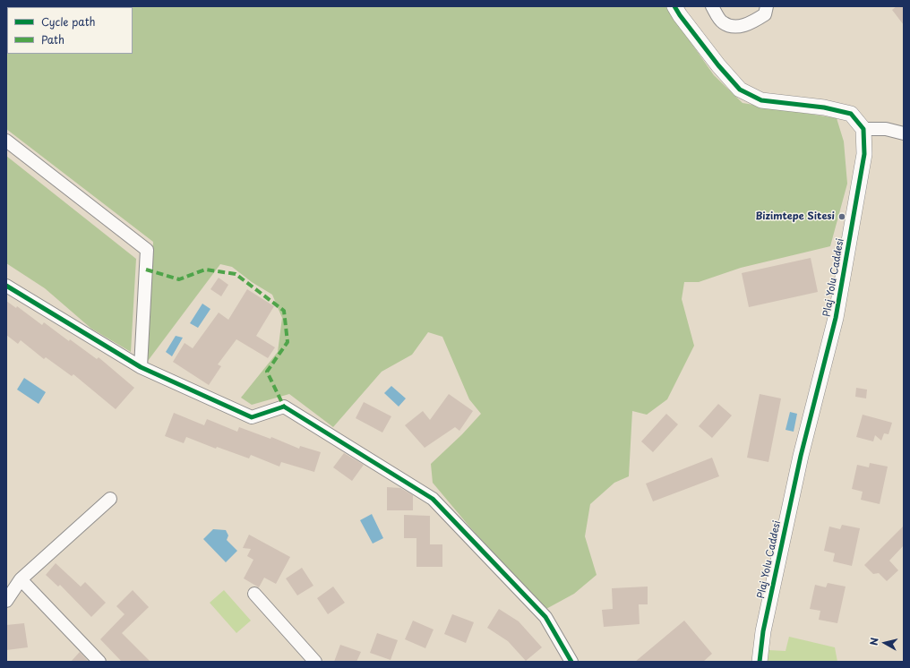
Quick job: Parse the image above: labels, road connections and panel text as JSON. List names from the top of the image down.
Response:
{
  "streets": {
    "street": ["Plaj Yolu Caddesi"]
  },
  "places": ["Bizimtepe Sitesi"],
  "legend": ["Cycle path", "Path"],
  "north": "left"
}
